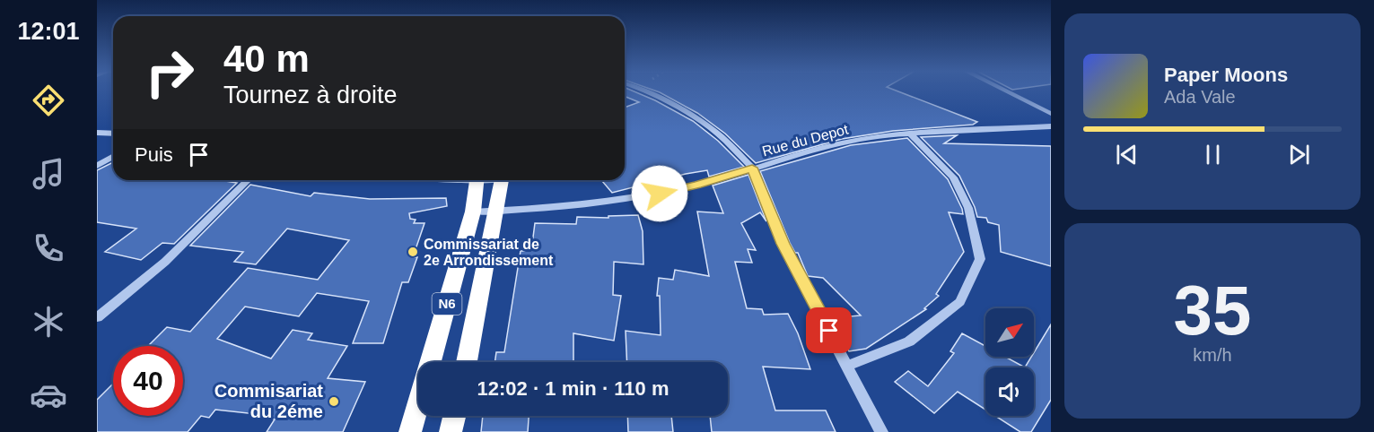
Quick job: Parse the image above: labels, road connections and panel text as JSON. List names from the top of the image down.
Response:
{
  "streets": {
    "highway": ["N6"],
    "street": ["Rue du Depot"]
  },
  "crossings": [
    ["Rue du Depot", "N6"]
  ],
  "places": ["Commissariat de 2e Arrondissement", "Commisariat du 2éme"],
  "north": "top right",
  "page": {
    "tabs": "12:01",
    "turn": ["40 m", "Tournez à droite"],
    "song": ["Paper Moons", "Ada Vale"],
    "then": "Puis",
    "tile": ["35", "km/h"],
    "limit": "40",
    "trip": "12:02 · 1 min · 110 m"
  }
}
